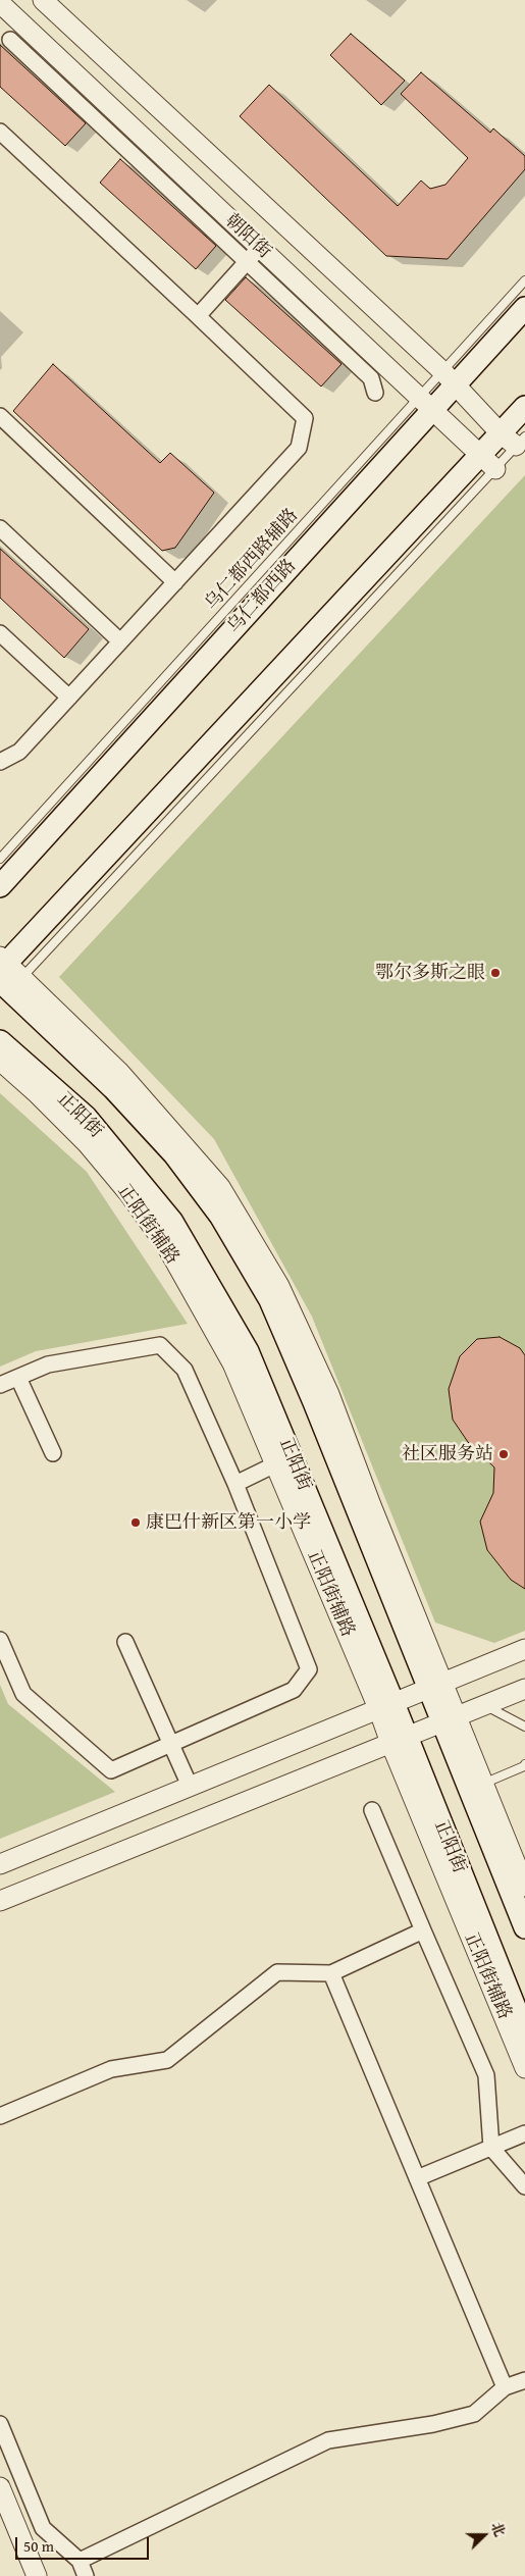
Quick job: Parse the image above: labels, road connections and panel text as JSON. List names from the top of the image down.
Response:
{
  "streets": {
    "main road": ["乌仁都西路", "正阳街"],
    "street": ["朝阳街", "正阳街辅路"],
    "lane": ["乌仁都西路辅路"]
  },
  "crossings": [
    ["朝阳街", "乌仁都西路辅路"],
    ["朝阳街", "乌仁都西路"],
    ["乌仁都西路辅路", "乌仁都西路"],
    ["正阳街", "正阳街辅路"]
  ],
  "places": ["鄂尔多斯之眼", "社区服务站", "康巴什新区第一小学"],
  "scale_bar": "50 m",
  "north": "right"
}
